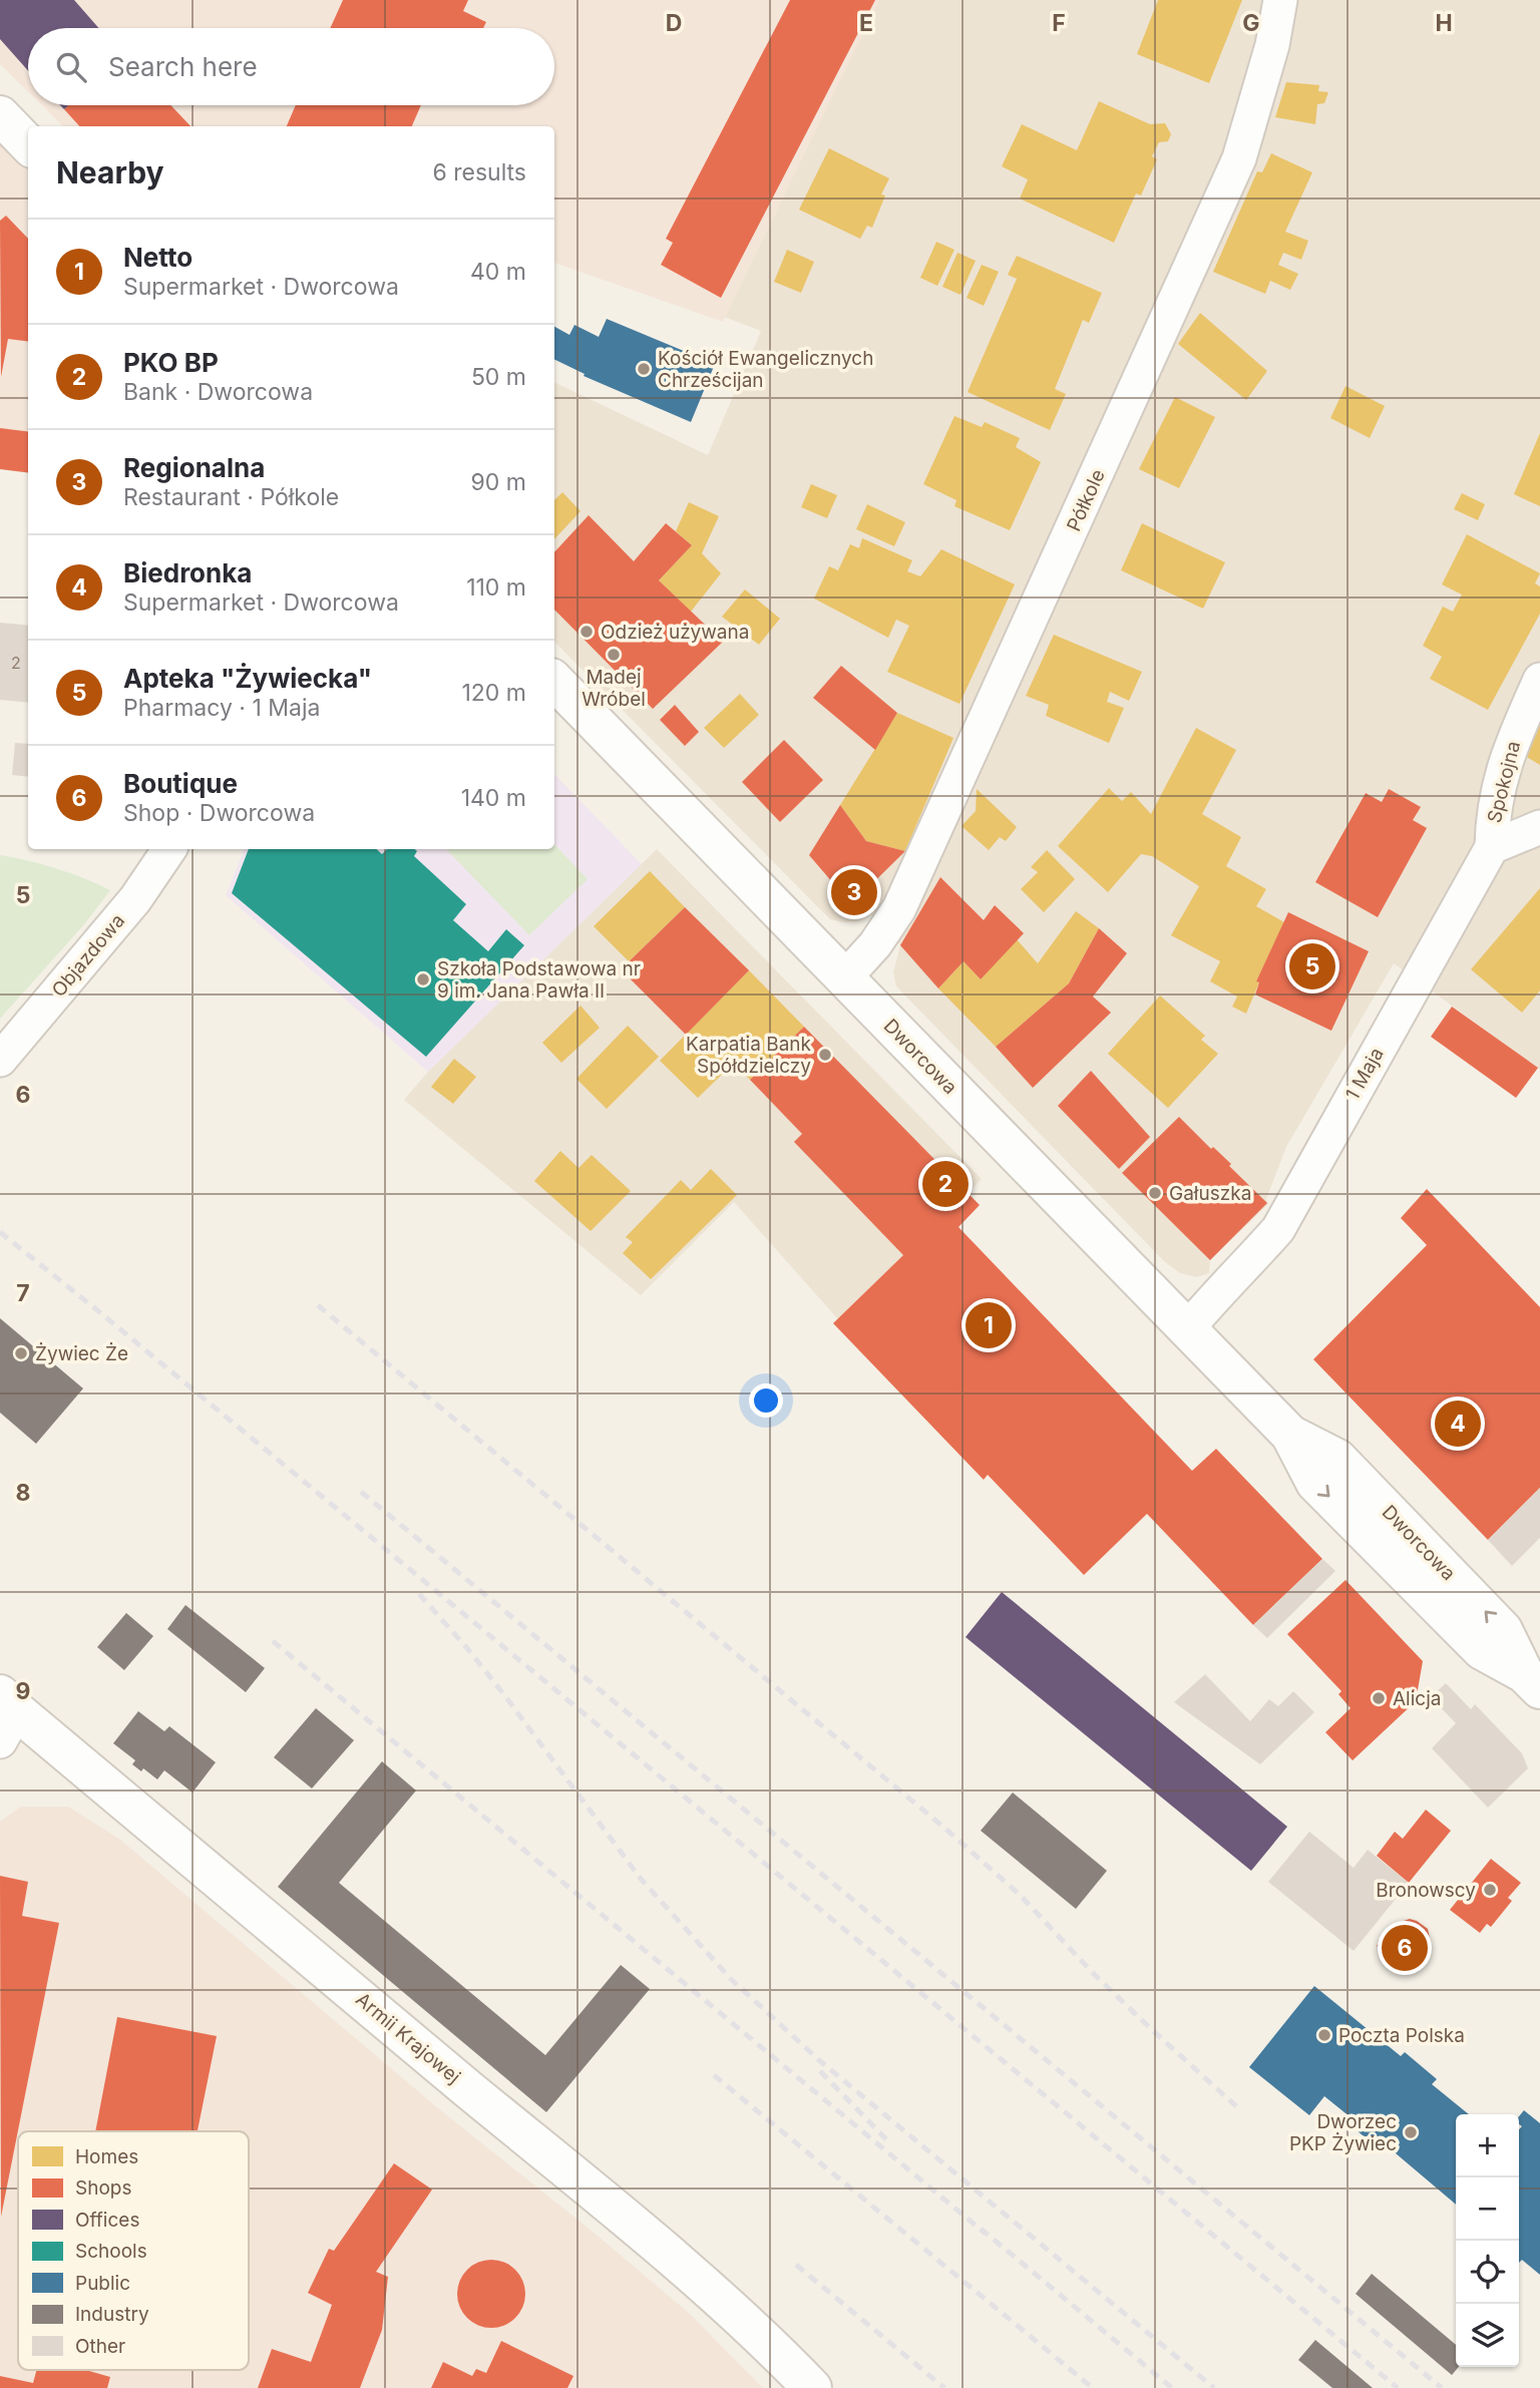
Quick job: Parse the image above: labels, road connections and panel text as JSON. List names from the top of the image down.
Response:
{
  "streets": {
    "street": [
      "Półkole",
      "Spokojna",
      "Objazdowa",
      "Dworcowa",
      "1 Maja",
      "Armii Krajowej"
    ]
  },
  "crossings": [
    ["Półkole", "Dworcowa"],
    ["Spokojna", "1 Maja"],
    ["Dworcowa", "1 Maja"]
  ],
  "places": [
    "Kościół Ewangelicznych Chrześcijan",
    "Odzież używana",
    "Madej Wróbel",
    "Szkoła Podstawowa nr 9 im. Jana Pawła II",
    "Karpatia Bank Spółdzielczy",
    "Gałuszka",
    "Żywiec Że",
    "Alicja",
    "Bronowscy",
    "Poczta Polska",
    "Dworzec PKP Żywiec"
  ],
  "house_numbers": ["2"],
  "legend": [
    "Homes",
    "Shops",
    "Offices",
    "Schools",
    "Public",
    "Industry",
    "Other"
  ],
  "page": {
    "search": "Search here",
    "heading": ["Nearby", "6 results"],
    "list": [
      {
        "mark": "1",
        "name": "Netto",
        "note": "Supermarket · Dworcowa",
        "value": "40 m"
      },
      {
        "mark": "2",
        "name": "PKO BP",
        "note": "Bank · Dworcowa",
        "value": "50 m"
      },
      {
        "mark": "3",
        "name": "Regionalna",
        "note": "Restaurant · Półkole",
        "value": "90 m"
      },
      {
        "mark": "4",
        "name": "Biedronka",
        "note": "Supermarket · Dworcowa",
        "value": "110 m"
      },
      {
        "mark": "5",
        "name": "Apteka \"Żywiecka\"",
        "note": "Pharmacy · 1 Maja",
        "value": "120 m"
      },
      {
        "mark": "6",
        "name": "Boutique",
        "note": "Shop · Dworcowa",
        "value": "140 m"
      }
    ],
    "pins": [
      "3",
      "5",
      "2",
      "1",
      "4",
      "6"
    ],
    "map_buttons": ["+", "−"]
  },
  "grid": {
    "columns": [
      "D",
      "E",
      "F",
      "G",
      "H"
    ],
    "rows": [
      "5",
      "6",
      "7",
      "8",
      "9"
    ]
  }
}
